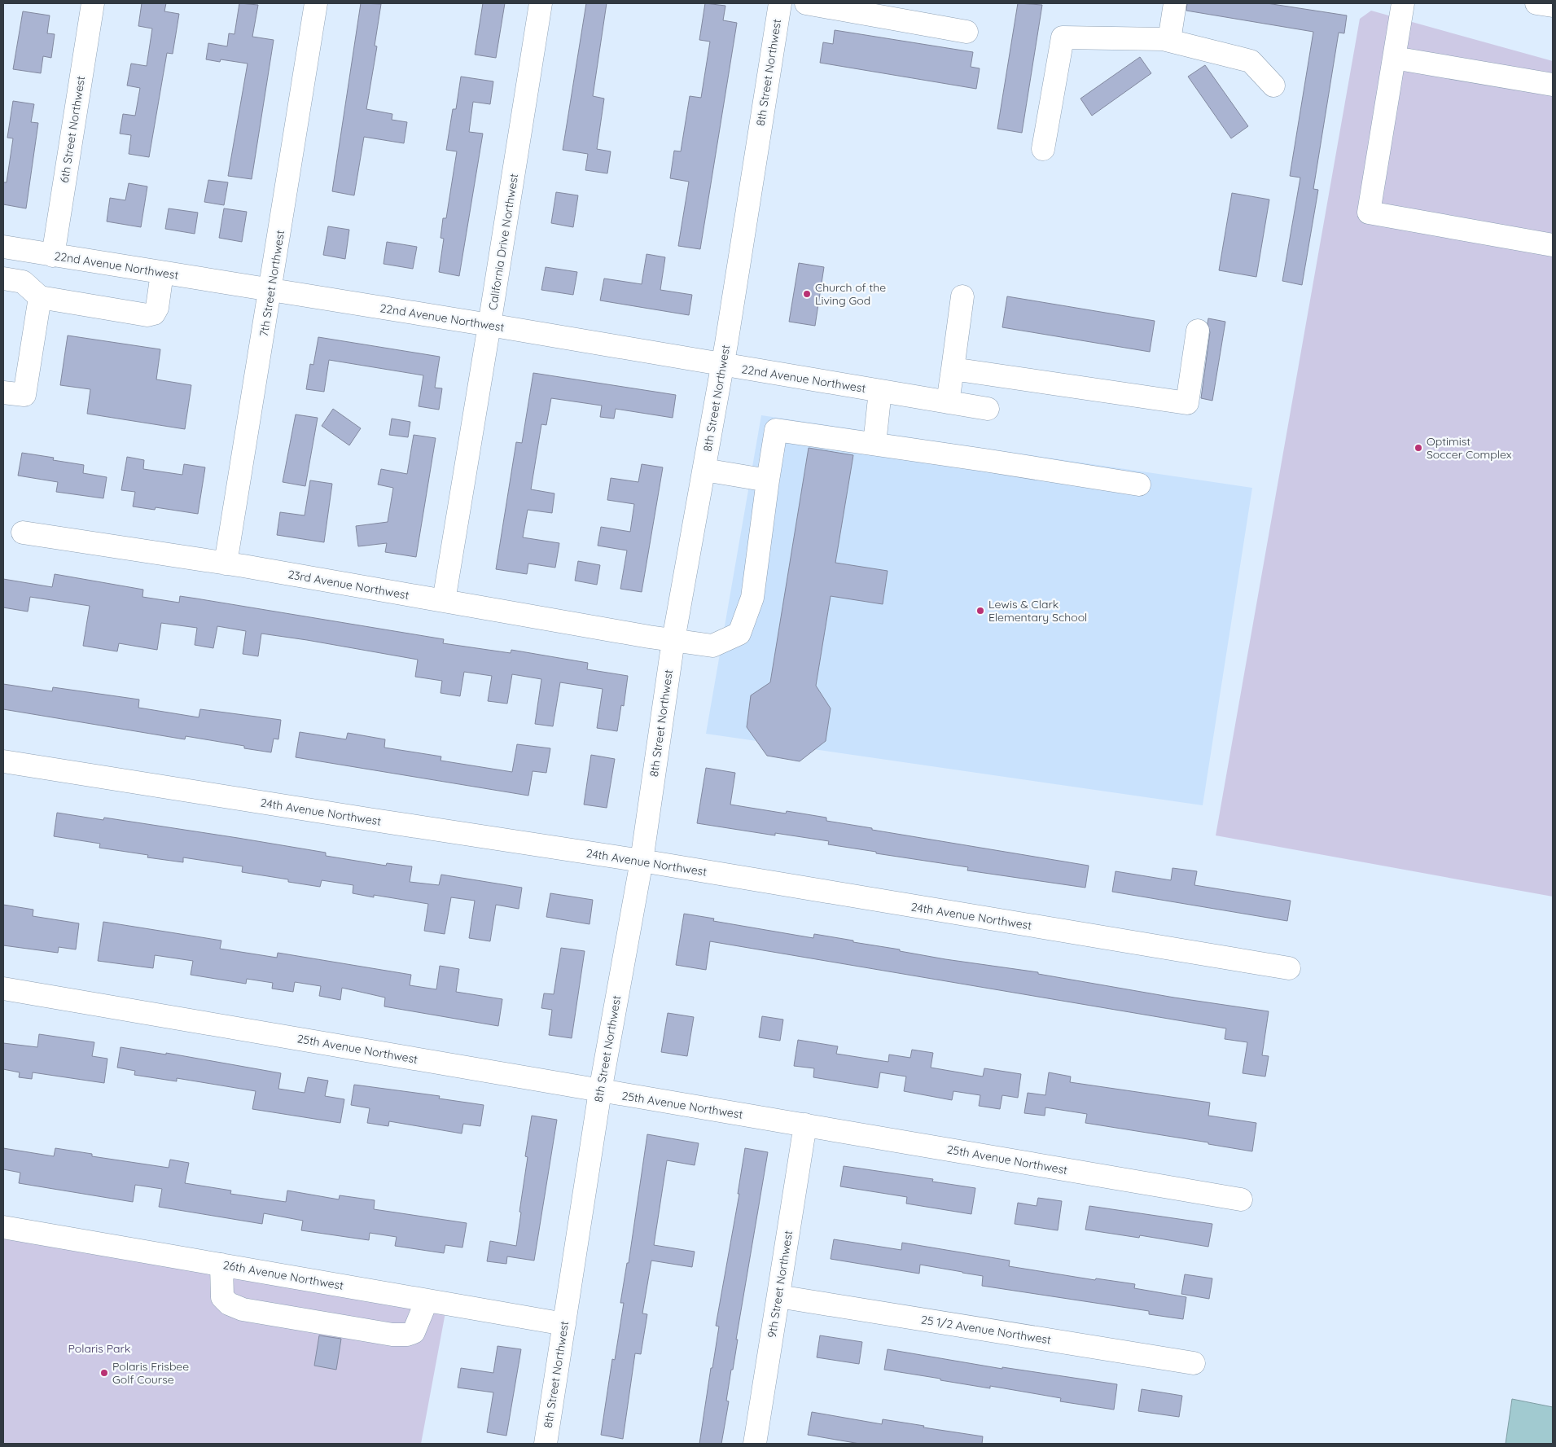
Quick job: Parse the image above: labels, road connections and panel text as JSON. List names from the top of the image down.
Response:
{
  "streets": {
    "street": [
      "8th Street Northwest",
      "6th Street Northwest",
      "California Drive Northwest",
      "22nd Avenue Northwest",
      "7th Street Northwest",
      "23rd Avenue Northwest",
      "24th Avenue Northwest",
      "25th Avenue Northwest",
      "26th Avenue Northwest",
      "9th Street Northwest",
      "25 1/2 Avenue Northwest"
    ]
  },
  "crossings": [
    ["8th Street Northwest", "22nd Avenue Northwest"],
    ["8th Street Northwest", "23rd Avenue Northwest"],
    ["8th Street Northwest", "24th Avenue Northwest"],
    ["8th Street Northwest", "25th Avenue Northwest"],
    ["8th Street Northwest", "26th Avenue Northwest"],
    ["6th Street Northwest", "22nd Avenue Northwest"],
    ["California Drive Northwest", "22nd Avenue Northwest"],
    ["California Drive Northwest", "23rd Avenue Northwest"],
    ["22nd Avenue Northwest", "7th Street Northwest"],
    ["7th Street Northwest", "23rd Avenue Northwest"],
    ["25th Avenue Northwest", "9th Street Northwest"],
    ["9th Street Northwest", "25 1/2 Avenue Northwest"]
  ],
  "parks": ["Polaris Park"],
  "places": [
    "Church of the Living God",
    "Optimist Soccer Complex",
    "Lewis & Clark Elementary School",
    "Polaris Frisbee Golf Course"
  ]
}
